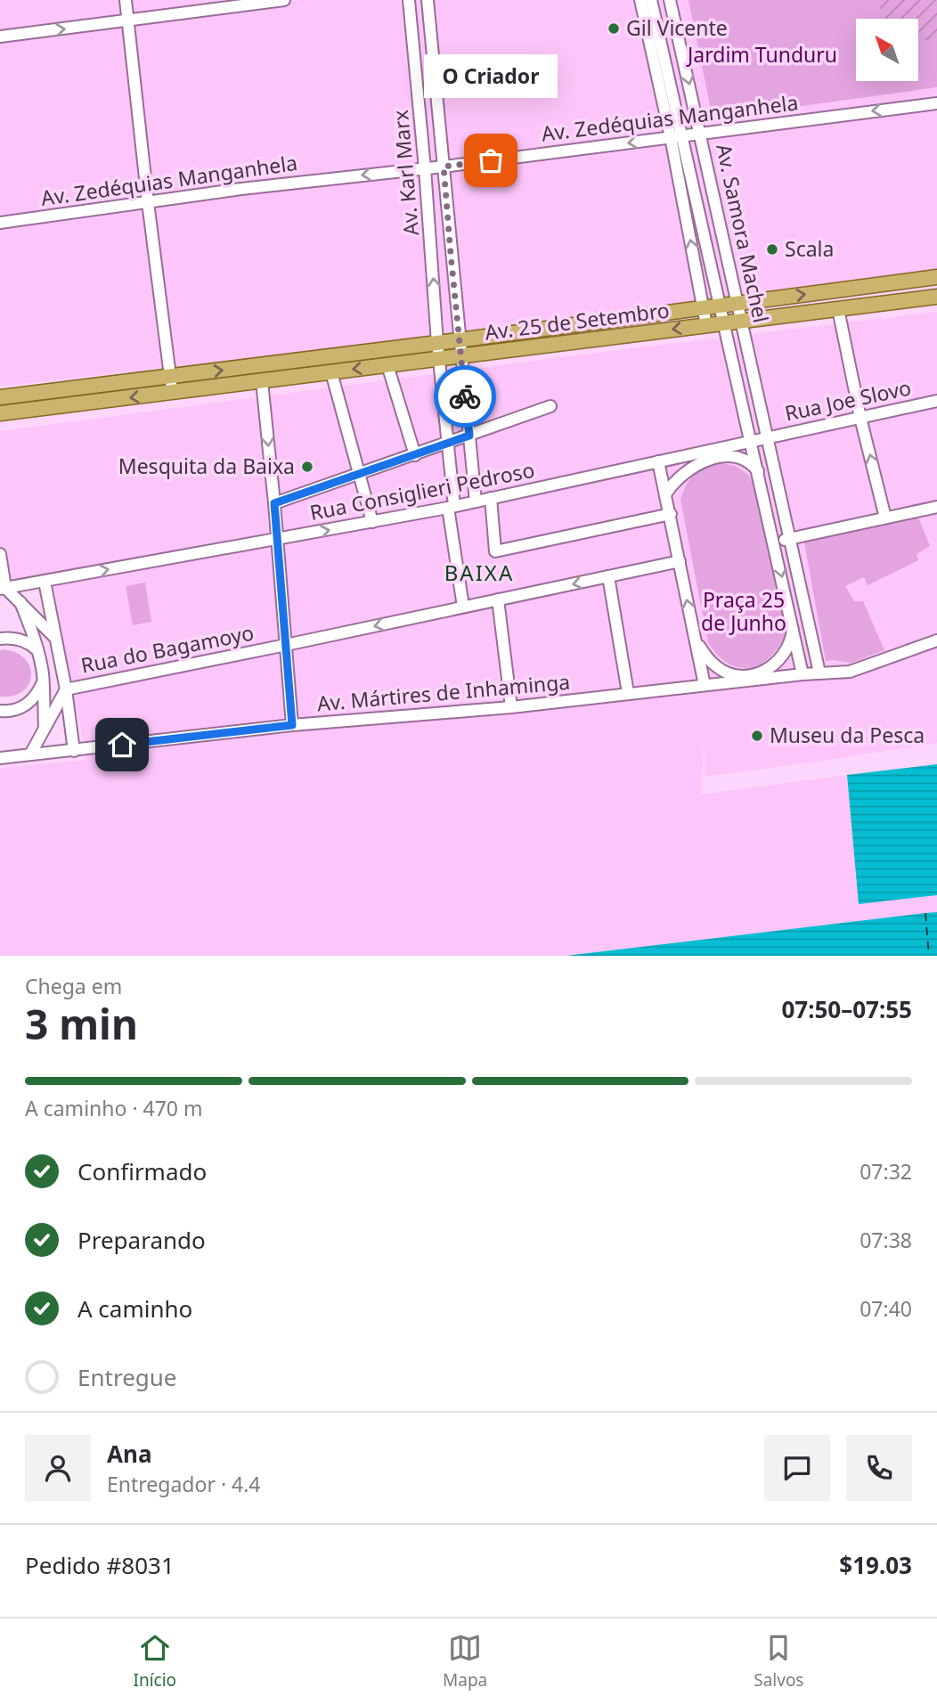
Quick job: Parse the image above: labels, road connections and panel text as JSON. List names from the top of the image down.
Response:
{
  "streets": {
    "main road": ["Av. 25 de Setembro"],
    "street": [
      "Av. Zedéquias Manganhela",
      "Av. Karl Marx",
      "Av. Samora Machel",
      "Rua Joe Slovo",
      "Rua Consiglieri Pedroso",
      "Rua do Bagamoyo",
      "Av. Mártires de Inhaminga"
    ]
  },
  "crossings": [
    ["Av. Zedéquias Manganhela", "Av. Karl Marx"],
    ["Av. Zedéquias Manganhela", "Av. Samora Machel"],
    ["Av. Karl Marx", "Av. 25 de Setembro"],
    ["Av. Karl Marx", "Rua Consiglieri Pedroso"],
    ["Av. Karl Marx", "Rua do Bagamoyo"],
    ["Av. Samora Machel", "Av. 25 de Setembro"],
    ["Av. Samora Machel", "Rua Joe Slovo"]
  ],
  "one_way": ["Av. Zedéquias Manganhela", "Rua Consiglieri Pedroso", "Rua do Bagamoyo"],
  "districts": ["BAIXA"],
  "parks": ["Jardim Tunduru", "Praça 25 de Junho"],
  "places": [
    "Gil Vicente",
    "O Criador",
    "Scala",
    "Mesquita da Baixa",
    "Museu da Pesca"
  ],
  "north": "top left",
  "page": {
    "bubble": "O Criador",
    "heading": ["3 min", "Chega em", "07:50–07:55"],
    "panel": [
      "Ana",
      "Entregador · 4.4",
      "Pedido #8031",
      "$19.03"
    ],
    "bar": "A caminho · 470 m",
    "list": [
      ["Confirmado", "07:32"],
      ["Preparando", "07:38"],
      ["A caminho", "07:40"],
      "Entregue"
    ],
    "tabs": ["Início", "Mapa", "Salvos"]
  }
}
